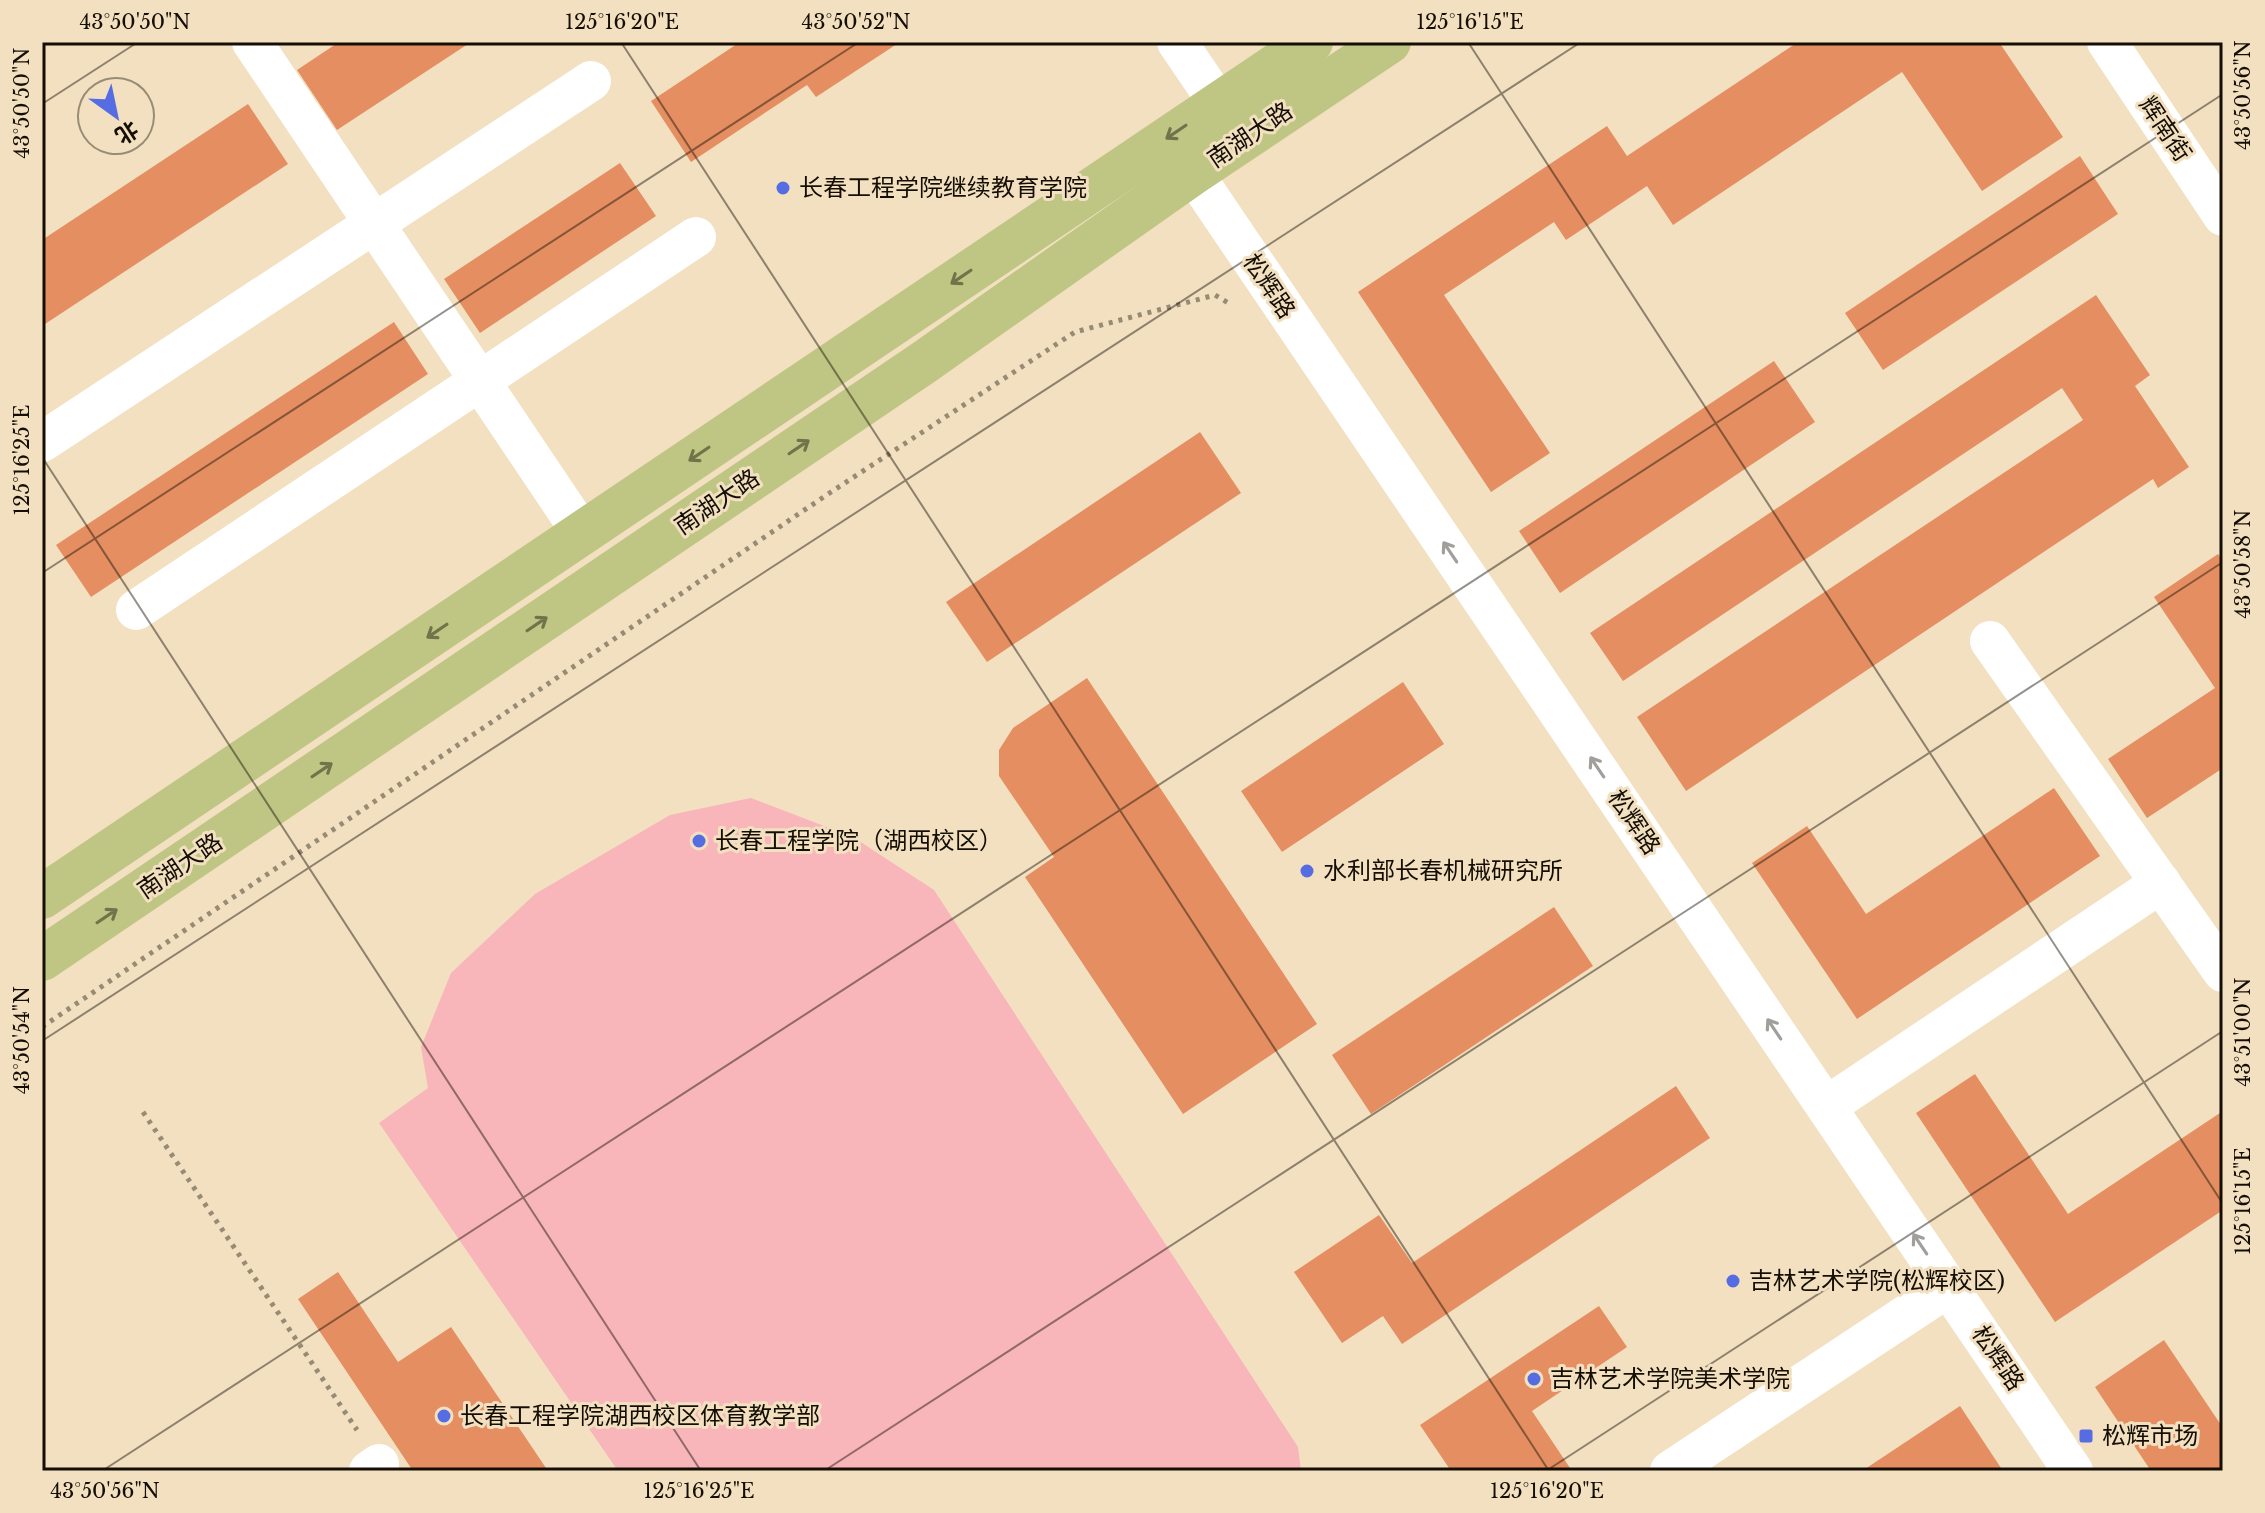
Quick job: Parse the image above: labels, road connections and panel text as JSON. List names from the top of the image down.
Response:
{
  "streets": {
    "main road": ["南湖大路"],
    "street": ["辉南街", "松辉路"]
  },
  "crossings": [
    ["南湖大路", "松辉路"]
  ],
  "one_way": ["松辉路"],
  "places": {
    "other": [
      "长春工程学院继续教育学院",
      "长春工程学院（湖西校区）",
      "水利部长春机械研究所",
      "吉林艺术学院(松辉校区)",
      "吉林艺术学院美术学院",
      "长春工程学院湖西校区体育教学部"
    ],
    "transit": ["松辉市场"]
  },
  "north": "bottom right",
  "coordinates": [
    "43°50'50\"N",
    "125°16'20\"E",
    "43°50'52\"N",
    "125°16'15\"E",
    "43°50'56\"N",
    "125°16'25\"E",
    "43°50'58\"N",
    "43°51'00\"N",
    "43°50'54\"N"
  ]
}
